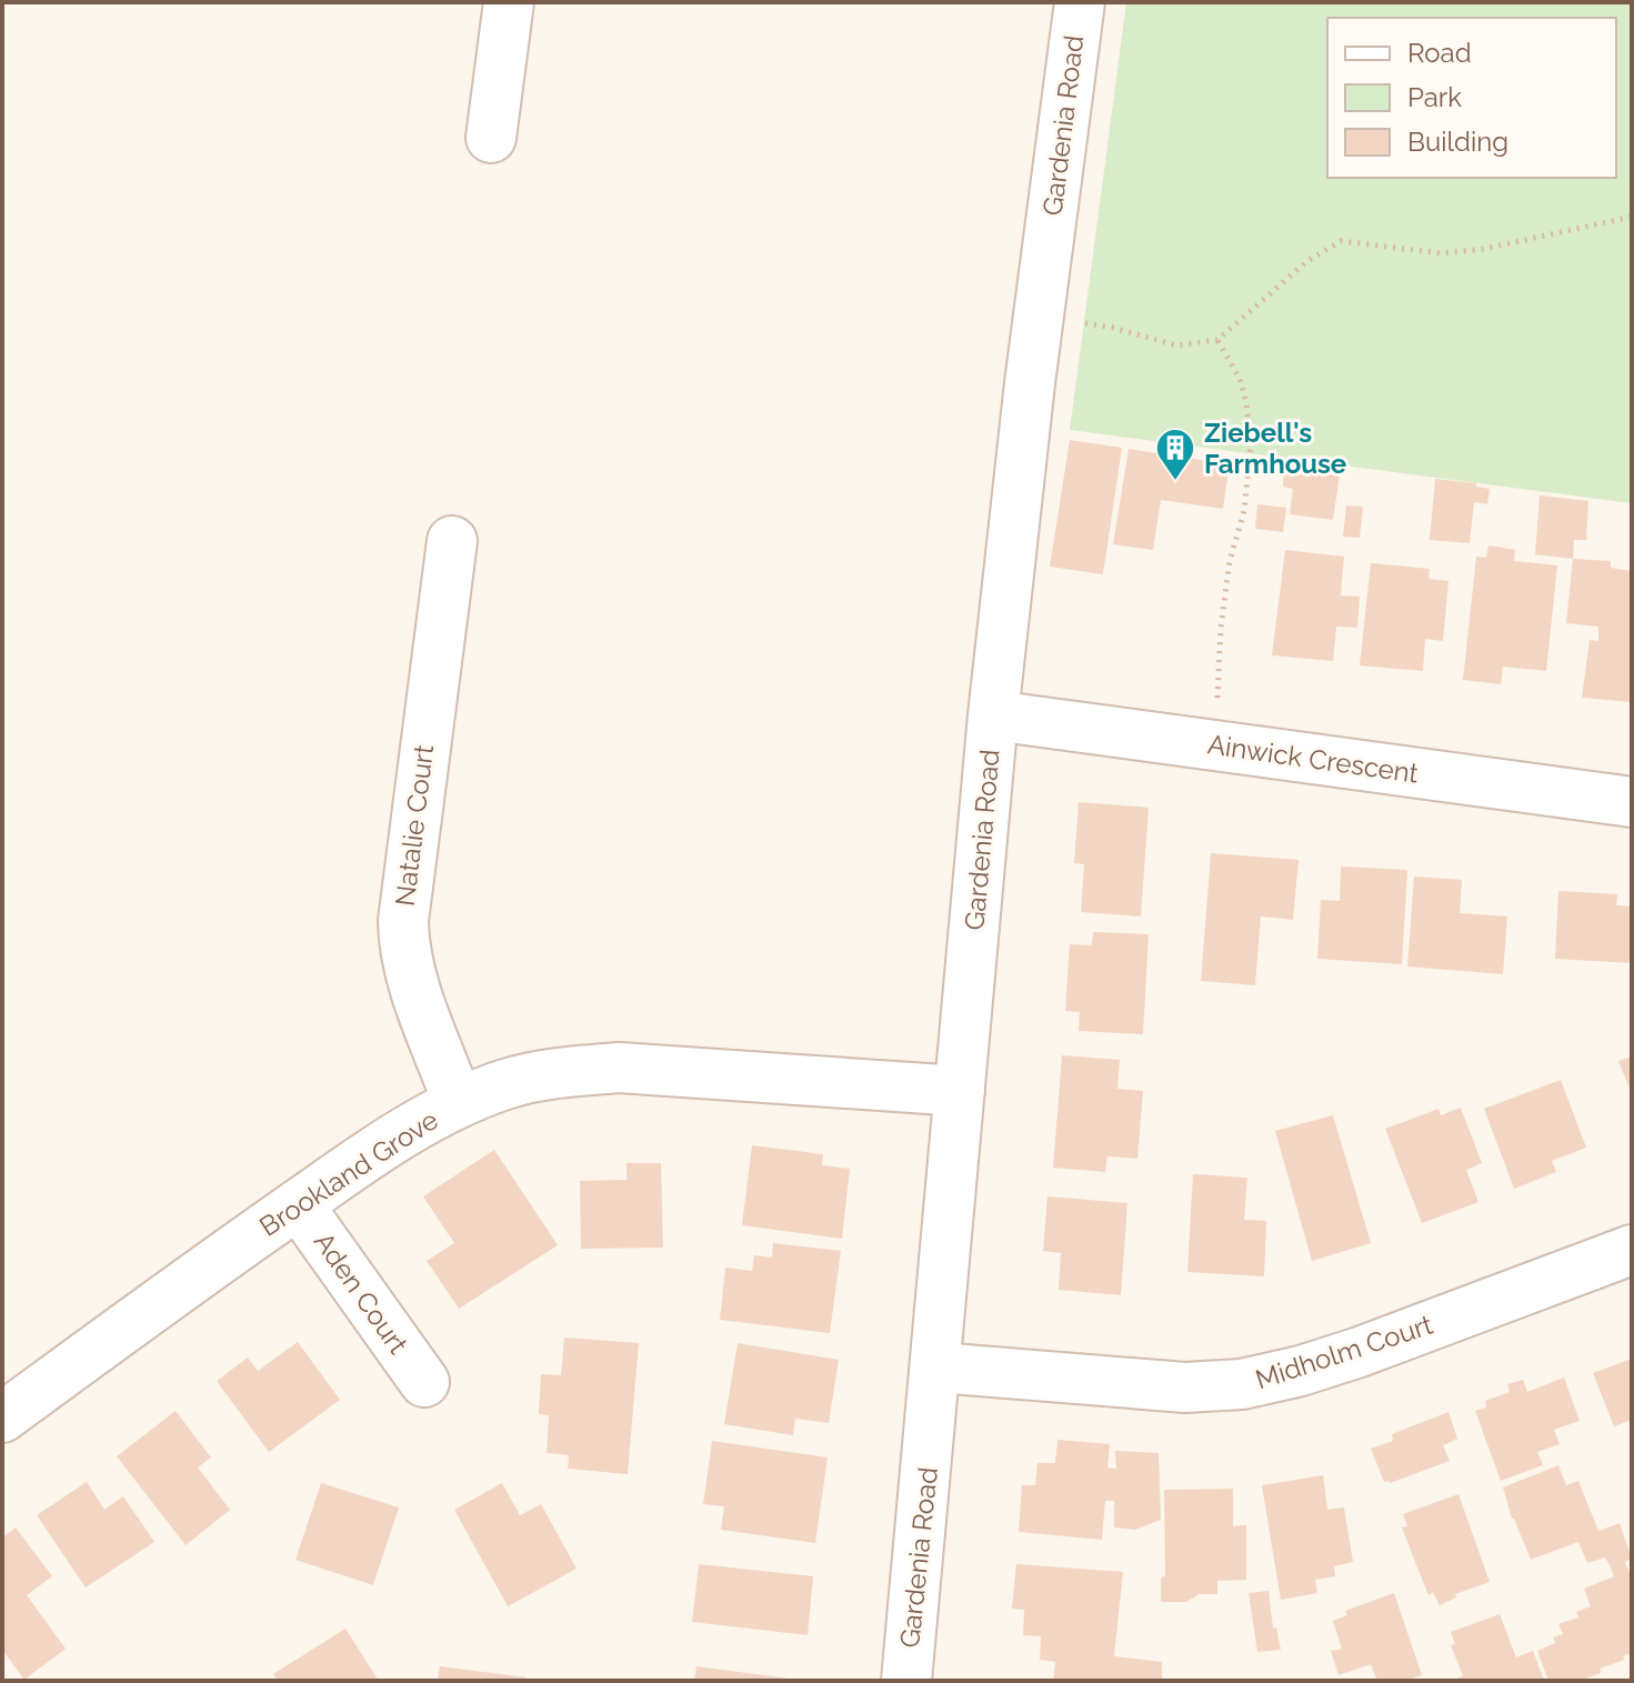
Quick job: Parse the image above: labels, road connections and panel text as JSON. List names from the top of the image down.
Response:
{
  "streets": {
    "street": [
      "Gardenia Road",
      "Ainwick Crescent",
      "Natalie Court",
      "Brookland Grove",
      "Aden Court",
      "Midholm Court"
    ]
  },
  "crossings": [
    ["Gardenia Road", "Ainwick Crescent"],
    ["Gardenia Road", "Brookland Grove"],
    ["Gardenia Road", "Midholm Court"],
    ["Natalie Court", "Brookland Grove"],
    ["Brookland Grove", "Aden Court"]
  ],
  "places": {
    "building": ["Ziebell's Farmhouse"]
  },
  "legend": ["Road", "Park", "Building"]
}
